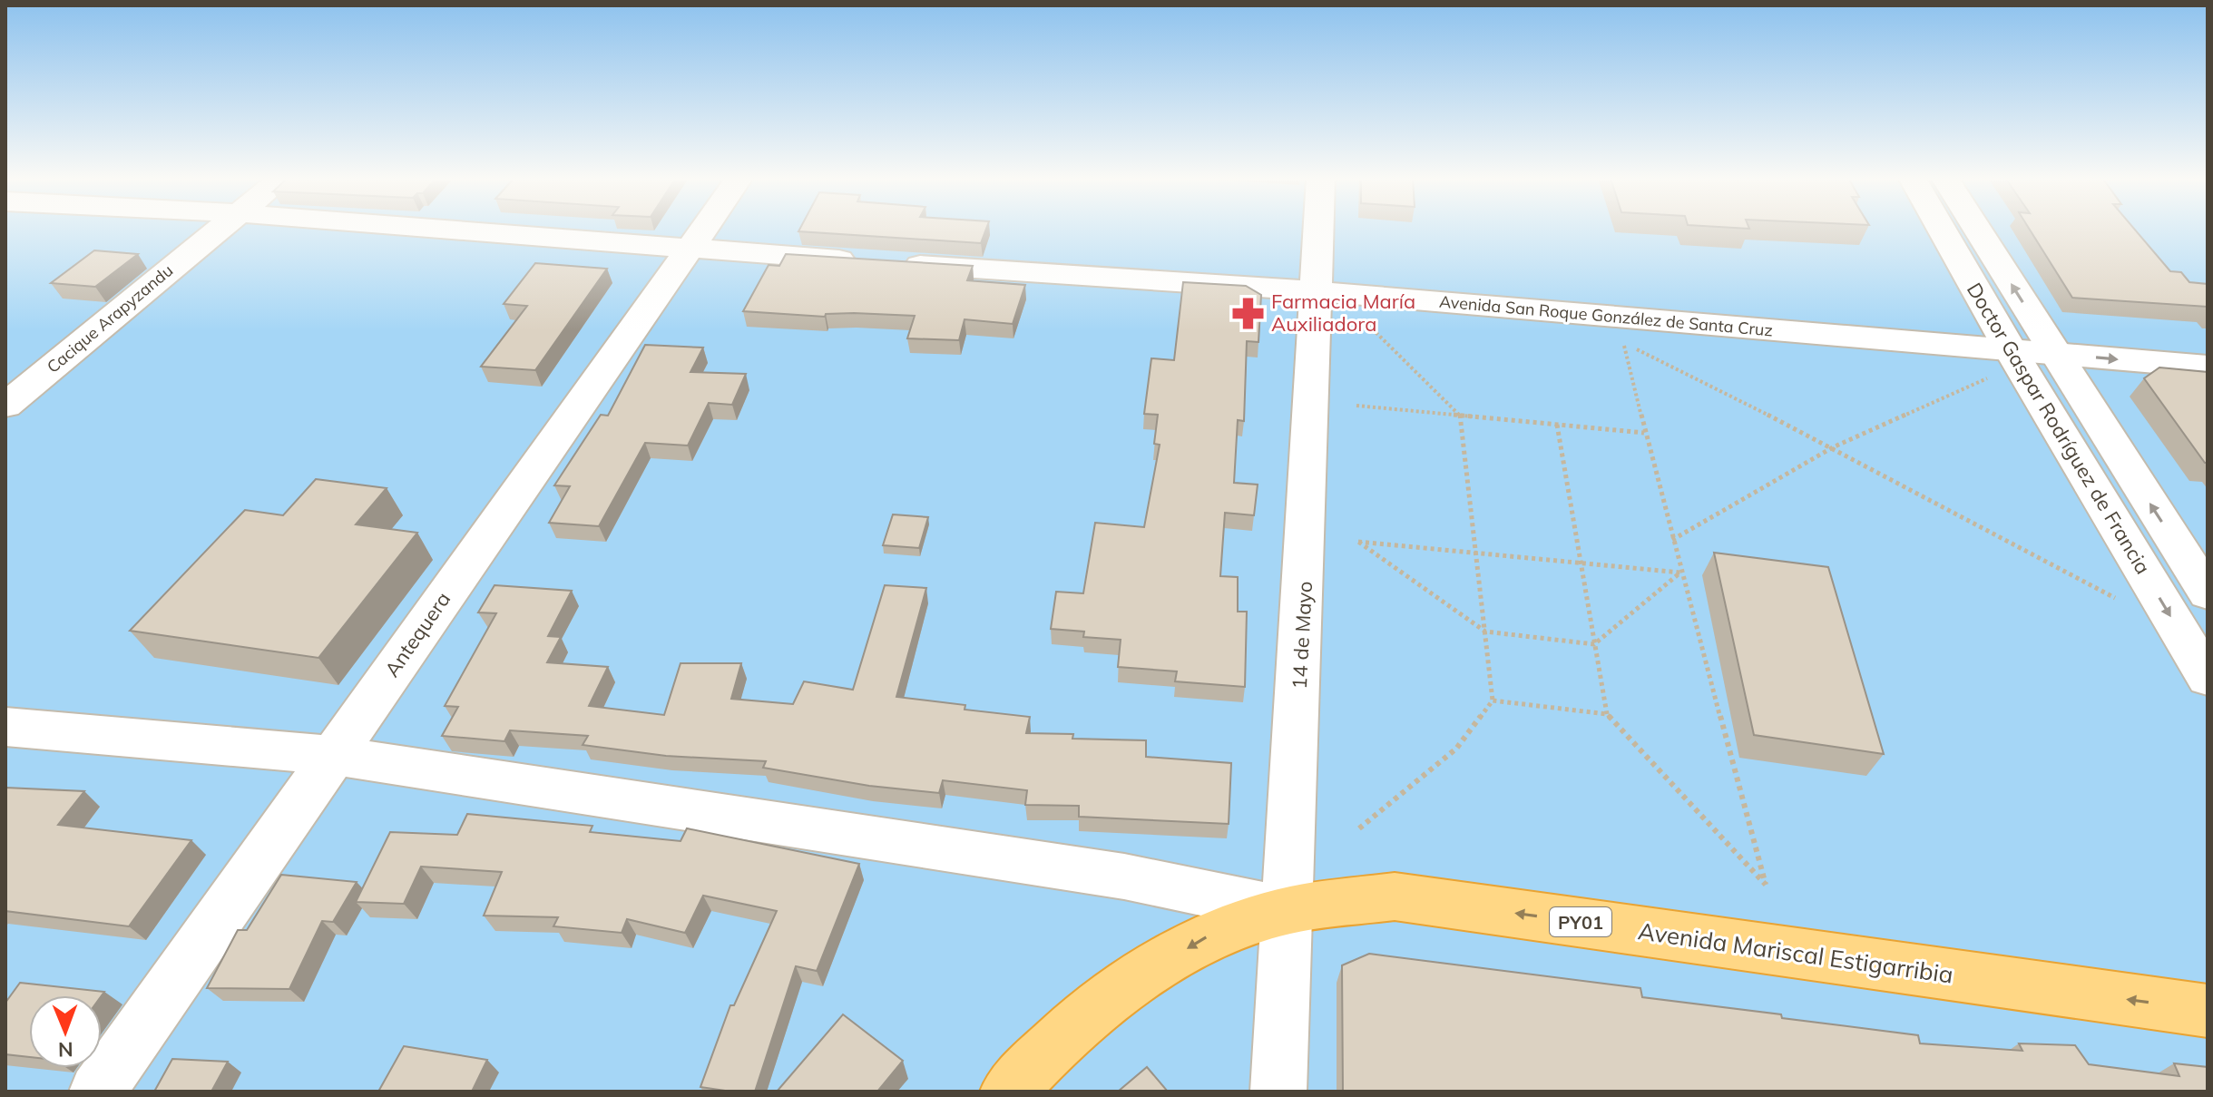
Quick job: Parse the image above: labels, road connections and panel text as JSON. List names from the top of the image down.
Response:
{
  "streets": {
    "highway": ["PY01", "Avenida Mariscal Estigarribia"],
    "street": [
      "Avenida San Roque González de Santa Cruz",
      "Cacique Arapyzandu",
      "Doctor Gaspar Rodríguez de Francia",
      "Antequera",
      "14 de Mayo"
    ]
  },
  "crossings": [
    ["Avenida San Roque González de Santa Cruz", "Doctor Gaspar Rodríguez de Francia"],
    ["Avenida San Roque González de Santa Cruz", "Antequera"],
    ["Avenida San Roque González de Santa Cruz", "14 de Mayo"],
    ["14 de Mayo", "Avenida Mariscal Estigarribia"]
  ],
  "one_way": ["Avenida Mariscal Estigarribia"],
  "places": {
    "pharmacy": ["Farmacia María Auxiliadora"]
  },
  "north": "bottom"
}
